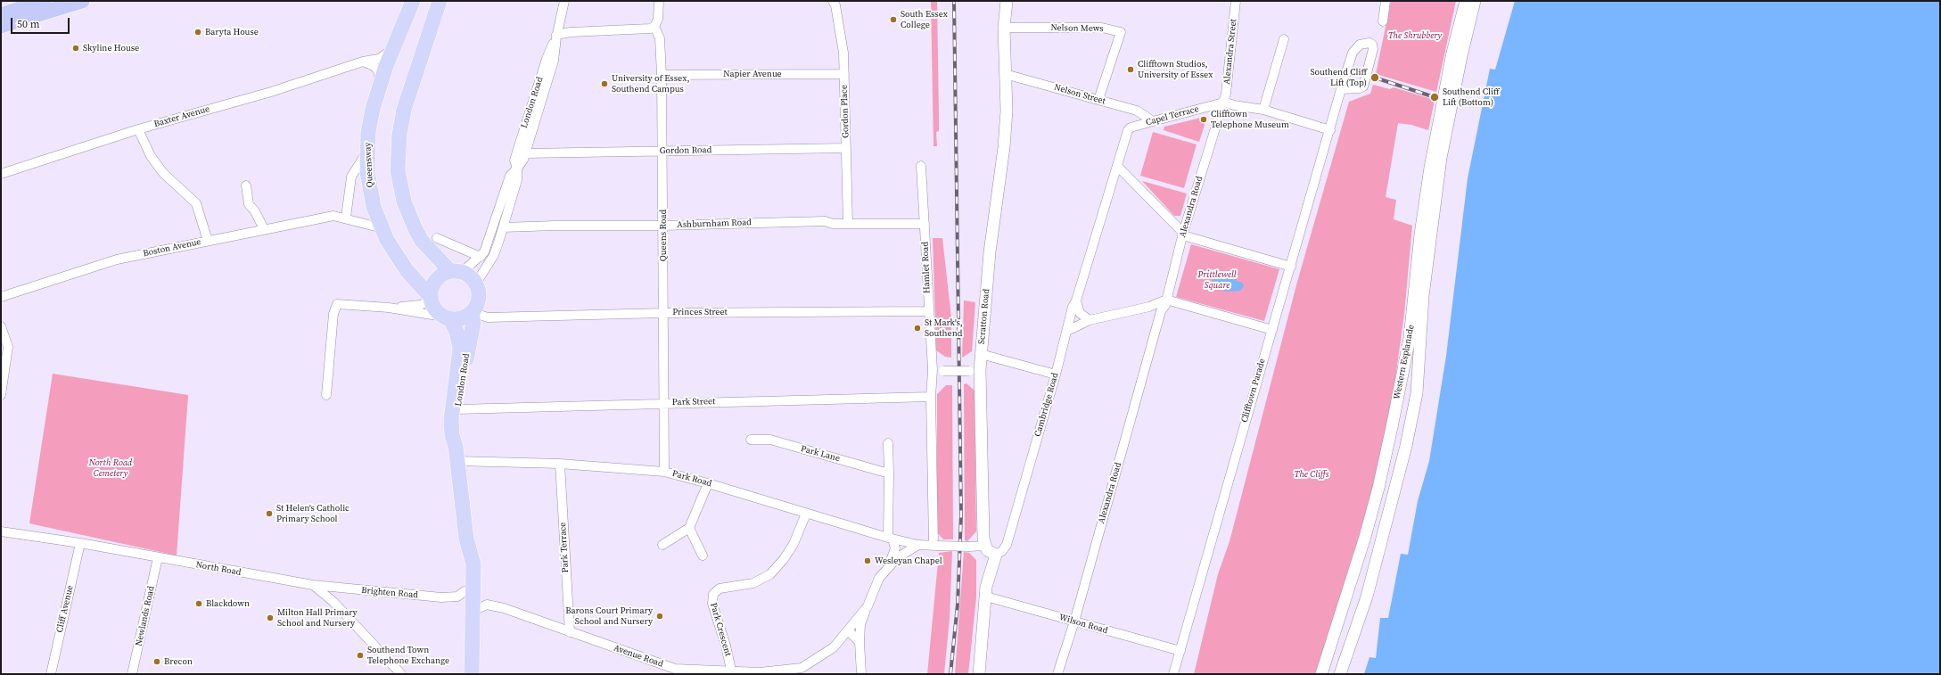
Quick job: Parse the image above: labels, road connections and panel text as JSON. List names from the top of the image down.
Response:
{
  "streets": {
    "main road": ["London Road", "Queensway"],
    "street": [
      "Nelson Mews",
      "Alexandra Street",
      "Napier Avenue",
      "Nelson Street",
      "Gordon Place",
      "Capel Terrace",
      "Baxter Avenue",
      "Gordon Road",
      "Alexandra Road",
      "Ashburnham Road",
      "Queens Road",
      "Boston Avenue",
      "Hamlet Road",
      "Princes Street",
      "Scratton Road",
      "Western Esplanade",
      "Clifftown Parade",
      "Park Street",
      "Cambridge Road",
      "Park Lane",
      "Park Road",
      "Park Terrace",
      "North Road",
      "Brighten Road",
      "Cliff Avenue",
      "Newlands Road",
      "Wilson Road",
      "Park Crescent",
      "Avenue Road"
    ]
  },
  "crossings": [
    ["Nelson Mews", "Nelson Street"],
    ["Nelson Mews", "Scratton Road"],
    ["Alexandra Street", "Capel Terrace"],
    ["Alexandra Street", "Alexandra Road"],
    ["Napier Avenue", "Gordon Place"],
    ["Napier Avenue", "Queens Road"],
    ["Nelson Street", "Capel Terrace"],
    ["Nelson Street", "Scratton Road"],
    ["London Road", "Gordon Road"],
    ["London Road", "Queensway"],
    ["London Road", "Ashburnham Road"],
    ["London Road", "Princes Street"],
    ["London Road", "Park Street"],
    ["London Road", "Park Road"],
    ["London Road", "Brighten Road"],
    ["London Road", "Avenue Road"],
    ["Gordon Place", "Gordon Road"],
    ["Gordon Place", "Ashburnham Road"],
    ["Capel Terrace", "Alexandra Road"],
    ["Capel Terrace", "Cambridge Road"],
    ["Baxter Avenue", "Queensway"],
    ["Gordon Road", "Queens Road"],
    ["Queensway", "Boston Avenue"],
    ["Queensway", "Princes Street"],
    ["Alexandra Road", "Wilson Road"],
    ["Ashburnham Road", "Queens Road"],
    ["Ashburnham Road", "Hamlet Road"],
    ["Queens Road", "Princes Street"],
    ["Queens Road", "Park Street"],
    ["Queens Road", "Park Road"],
    ["Hamlet Road", "Princes Street"],
    ["Hamlet Road", "Park Street"],
    ["Hamlet Road", "Avenue Road"],
    ["Scratton Road", "Avenue Road"],
    ["Clifftown Parade", "Wilson Road"],
    ["Cambridge Road", "Wilson Road"],
    ["Park Road", "Park Terrace"],
    ["Park Road", "Park Crescent"],
    ["Park Road", "Avenue Road"],
    ["Park Terrace", "Avenue Road"],
    ["North Road", "Brighten Road"],
    ["North Road", "Cliff Avenue"],
    ["North Road", "Newlands Road"],
    ["Park Crescent", "Avenue Road"]
  ],
  "parks": [
    "The Shrubbery",
    "Prittlewell Square",
    "North Road Cemetery",
    "The Cliffs"
  ],
  "places": [
    "South Essex College",
    "Baryta House",
    "Skyline House",
    "Clifftown Studios, University of Essex",
    "Southend Cliff Lift (Top)",
    "University of Essex, Southend Campus",
    "Southend Cliff Lift (Bottom)",
    "Clifftown Telephone Museum",
    "St Mark's, Southend",
    "St Helen's Catholic Primary School",
    "Wesleyan Chapel",
    "Blackdown",
    "Barons Court Primary School and Nursery",
    "Milton Hall Primary School and Nursery",
    "Southend Town Telephone Exchange",
    "Brecon"
  ],
  "scale_bar": "50 m"
}
